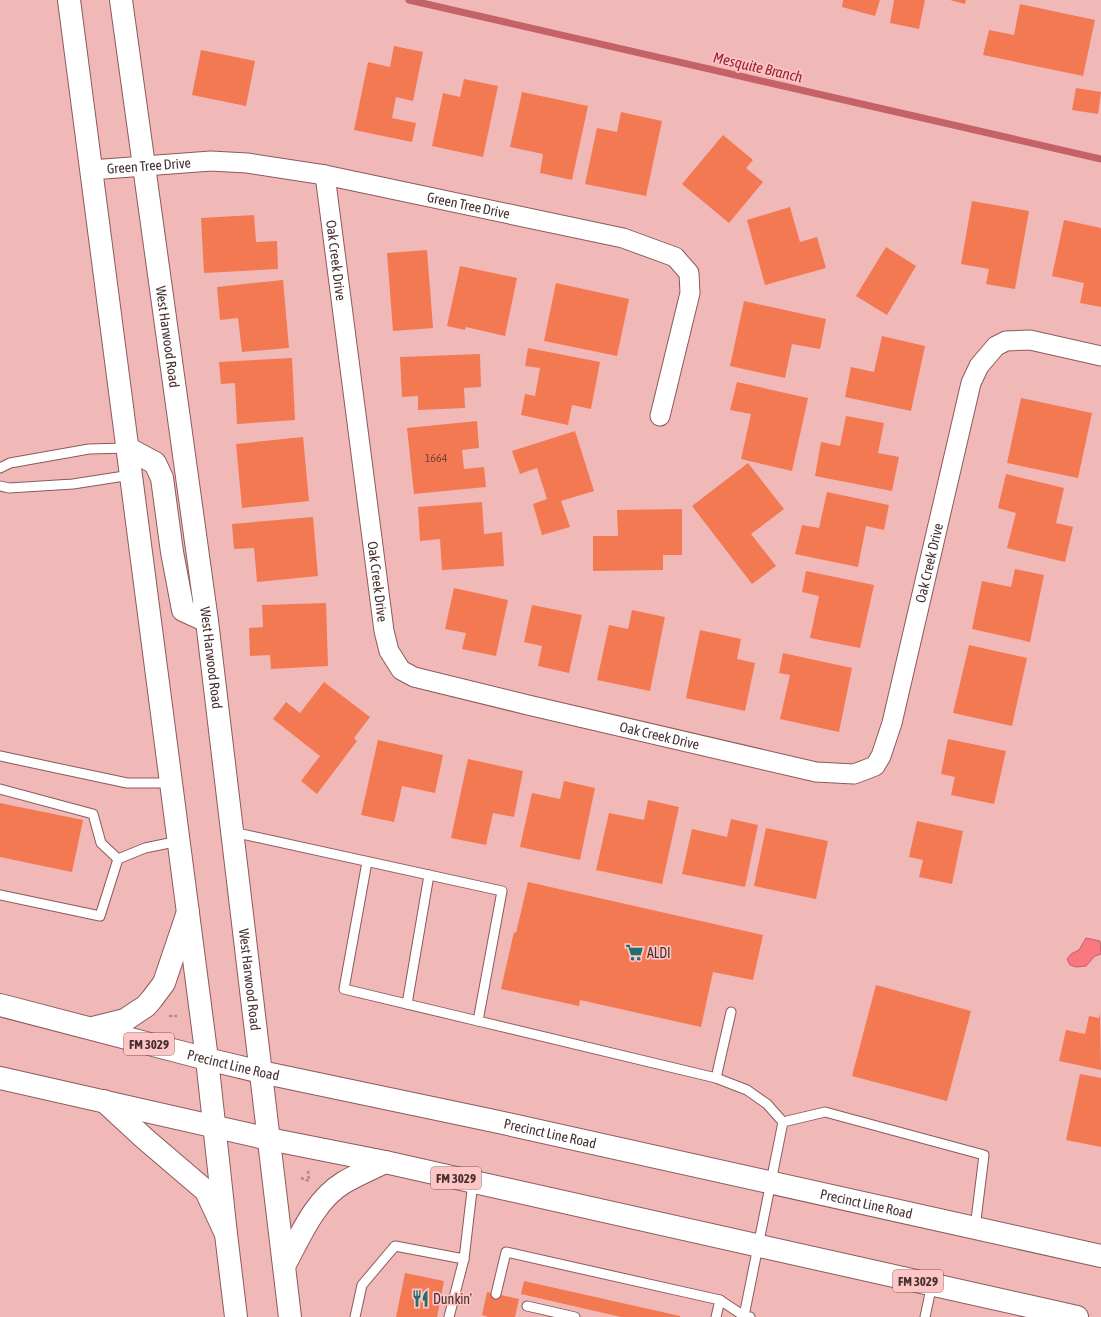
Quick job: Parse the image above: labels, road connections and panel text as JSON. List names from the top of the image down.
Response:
{
  "streets": {
    "main road": ["West Harwood Road", "FM 3029", "Precinct Line Road"],
    "street": ["Green Tree Drive", "Oak Creek Drive"]
  },
  "crossings": [
    ["Green Tree Drive", "Oak Creek Drive"],
    ["Green Tree Drive", "West Harwood Road"],
    ["West Harwood Road", "FM 3029"],
    ["West Harwood Road", "Precinct Line Road"]
  ],
  "water": ["Mesquite Branch"],
  "places": {
    "supermarket": ["ALDI"],
    "restaurant": ["Dunkin'"]
  },
  "house_numbers": ["1664"]
}
